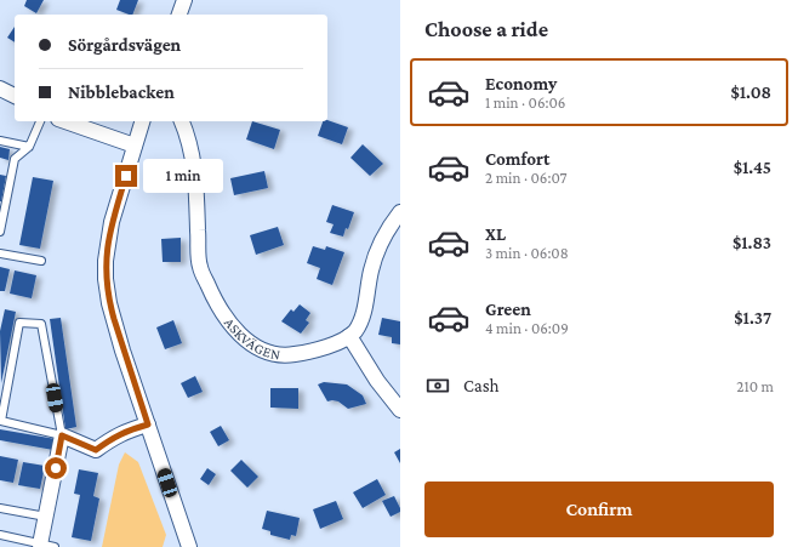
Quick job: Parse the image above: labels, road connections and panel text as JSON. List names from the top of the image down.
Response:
{
  "streets": {
    "street": ["ASKVÄGEN"]
  },
  "page": {
    "heading": "Choose a ride",
    "banner": ["Sörgårdsvägen", "Nibblebacken"],
    "list": [
      {
        "name": "Economy",
        "note": "1 min · 06:06",
        "value": "$1.08"
      },
      {
        "name": "Comfort",
        "note": "2 min · 06:07",
        "value": "$1.45"
      },
      {
        "name": "XL",
        "note": "3 min · 06:08",
        "value": "$1.83"
      },
      {
        "name": "Green",
        "note": "4 min · 06:09",
        "value": "$1.37"
      }
    ],
    "bubble": "1 min",
    "pay": ["Cash", "210 m"],
    "buttons": "Confirm"
  }
}
